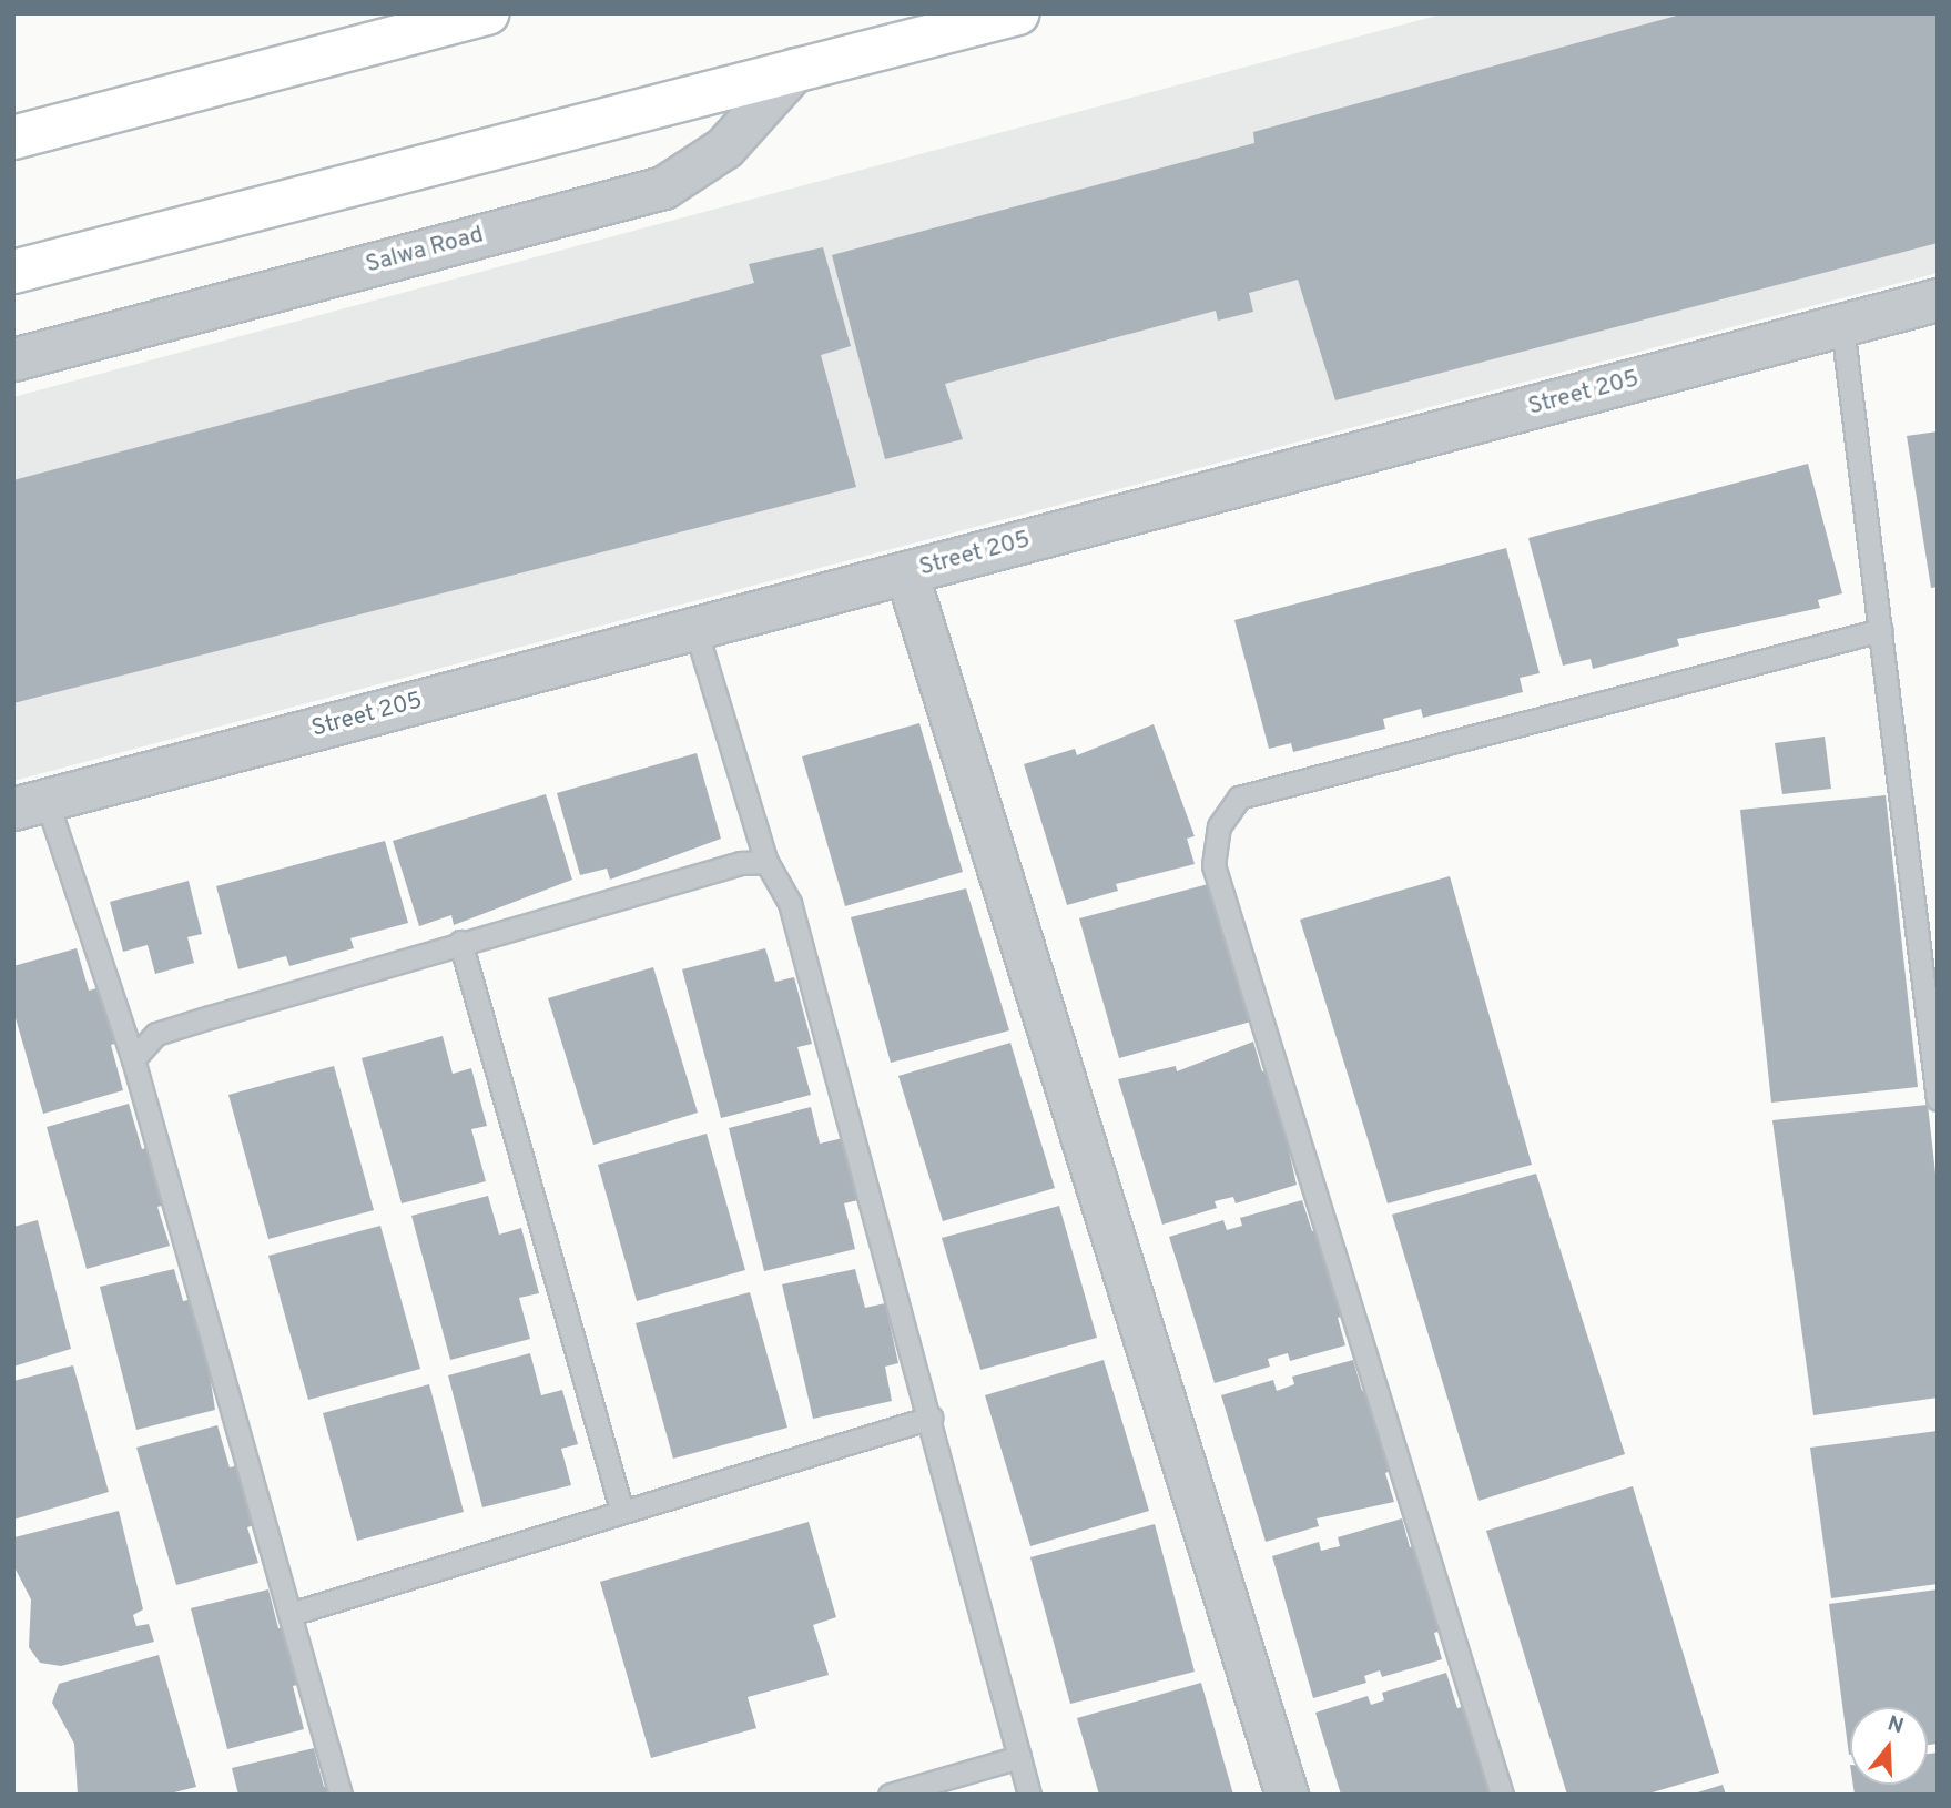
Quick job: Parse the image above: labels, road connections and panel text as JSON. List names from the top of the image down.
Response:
{
  "streets": {
    "street": ["Salwa Road", "Street 205"]
  },
  "north": "top"
}
